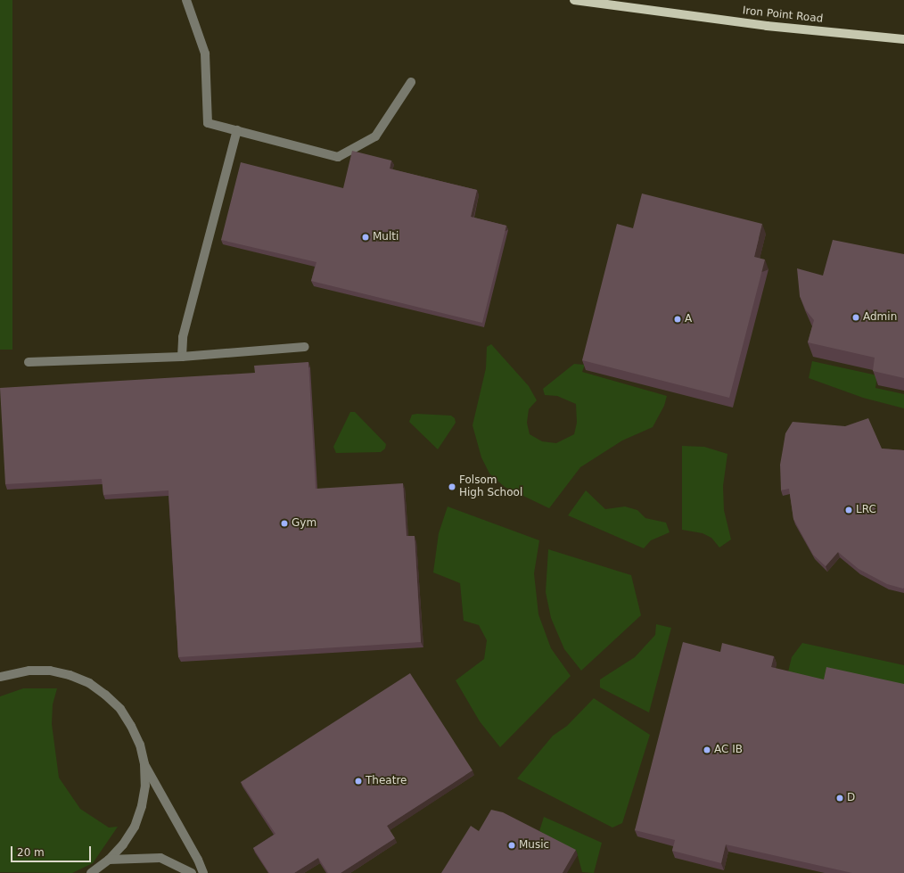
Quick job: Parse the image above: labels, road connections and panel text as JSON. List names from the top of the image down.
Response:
{
  "streets": {
    "main road": ["Iron Point Road"]
  },
  "places": [
    "Multi",
    "Admin",
    "A",
    "Folsom High School",
    "LRC",
    "Gym",
    "AC IB",
    "Theatre",
    "D",
    "Music"
  ],
  "scale_bar": "20 m"
}
